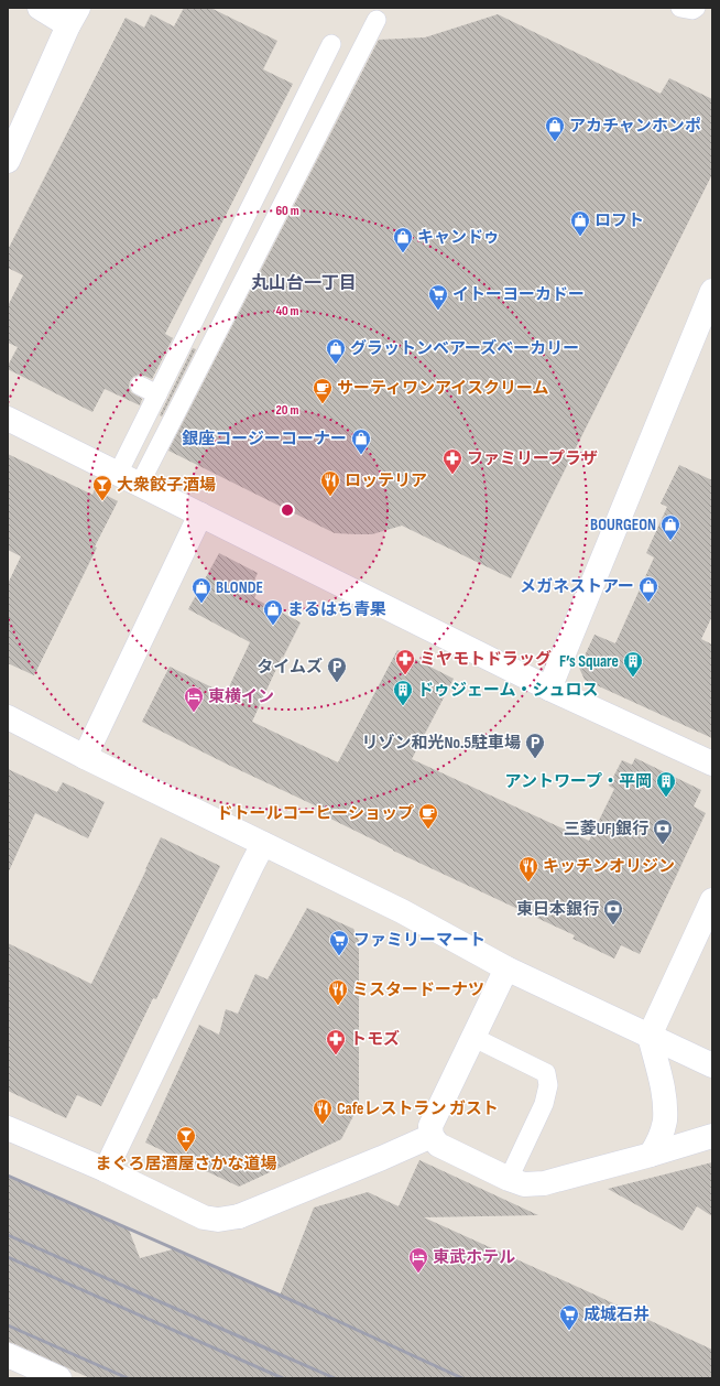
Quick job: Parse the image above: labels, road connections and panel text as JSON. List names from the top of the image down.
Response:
{
  "districts": ["丸山台一丁目"],
  "places": {
    "shop": [
      "アカチャンホンポ",
      "ロフト",
      "キャンドゥ",
      "グラットンベアーズベーカリー",
      "銀座コージーコーナー",
      "BOURGEON",
      "メガネストアー",
      "BLONDE",
      "まるはち青果"
    ],
    "supermarket": ["イトーヨーカドー", "ファミリーマート", "成城石井"],
    "cafe": ["サーティワンアイスクリーム", "ドトールコーヒーショップ"],
    "pharmacy": ["ファミリープラザ", "ミヤモトドラッグ", "トモズ"],
    "restaurant": [
      "ロッテリア",
      "キッチンオリジン",
      "ミスタードーナツ",
      "Cafeレストラン ガスト"
    ],
    "bar": ["大衆餃子酒場", "まぐろ居酒屋さかな道場"],
    "building": ["F’s Square", "ドゥジェーム・シュロス", "アントワープ・平岡"],
    "parking": ["タイムズ", "リゾン和光No.5駐車場"],
    "hotel": ["東横イン", "東武ホテル"],
    "bank": ["三菱UFJ銀行", "東日本銀行"]
  },
  "rings": ["60 m", "40 m", "20 m"]
}
